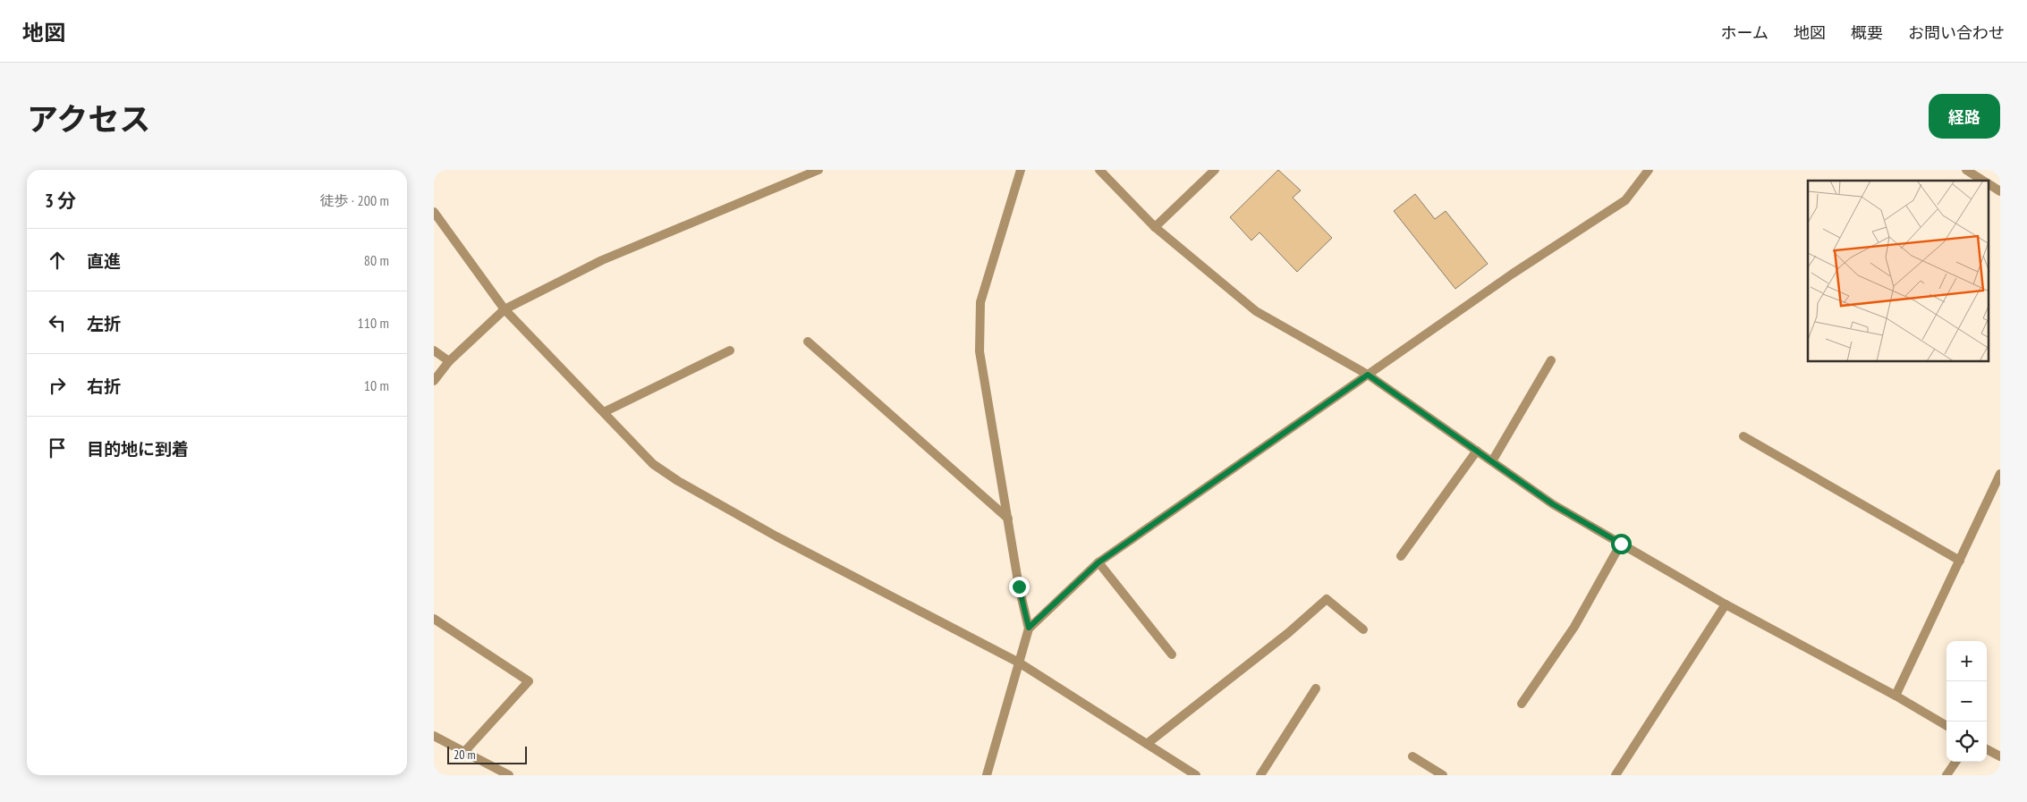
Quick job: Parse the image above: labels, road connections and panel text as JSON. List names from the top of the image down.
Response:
{
  "scale_bar": "20 m",
  "page": {
    "header": "地図",
    "nav": [
      "ホーム",
      "地図",
      "概要",
      "お問い合わせ"
    ],
    "title": "アクセス",
    "buttons": "経路",
    "heading": ["3 分", "徒歩 · 200 m"],
    "list": [
      ["直進", "80 m"],
      ["左折", "110 m"],
      ["右折", "10 m"],
      "目的地に到着"
    ],
    "map_buttons": ["+", "−"],
    "scale": "20 m"
  }
}
